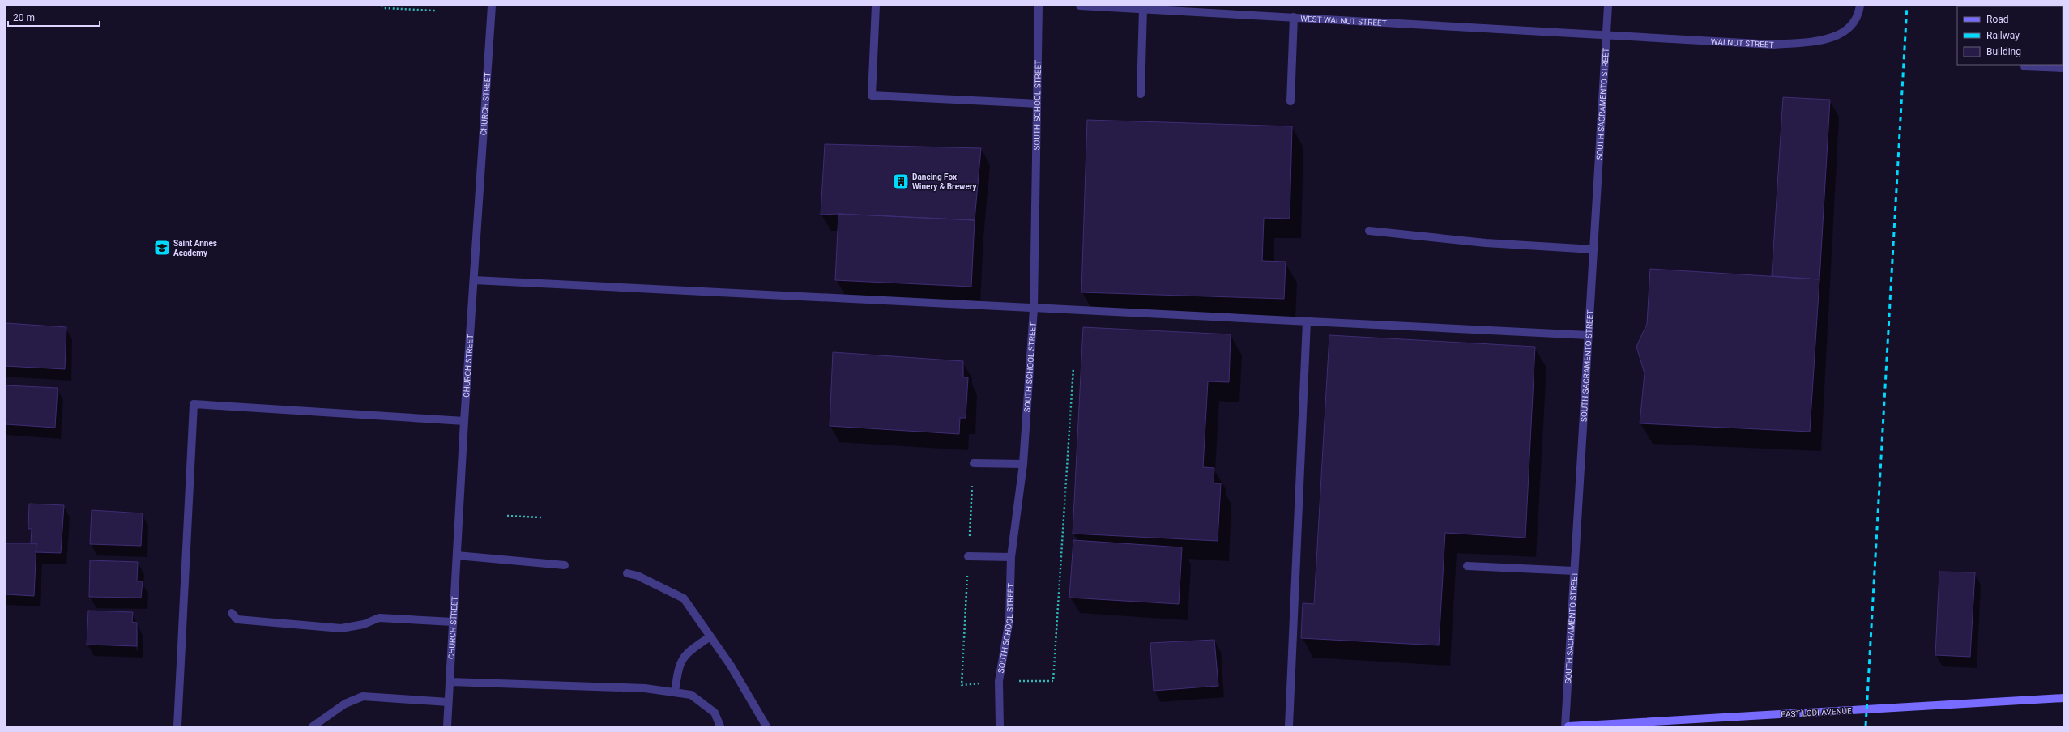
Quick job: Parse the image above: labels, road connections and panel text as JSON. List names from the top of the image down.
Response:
{
  "streets": {
    "main road": ["EAST LODI AVENUE"],
    "street": [
      "WEST WALNUT STREET",
      "WALNUT STREET",
      "CHURCH STREET",
      "SOUTH SCHOOL STREET",
      "SOUTH SACRAMENTO STREET"
    ]
  },
  "crossings": [
    ["WEST WALNUT STREET", "WALNUT STREET"],
    ["WEST WALNUT STREET", "SOUTH SACRAMENTO STREET"],
    ["WALNUT STREET", "SOUTH SACRAMENTO STREET"]
  ],
  "places": {
    "building": ["Dancing Fox Winery & Brewery"],
    "school or university": ["Saint Annes Academy"]
  },
  "legend": ["Road", "Railway", "Building"],
  "scale_bar": "20 m"
}
